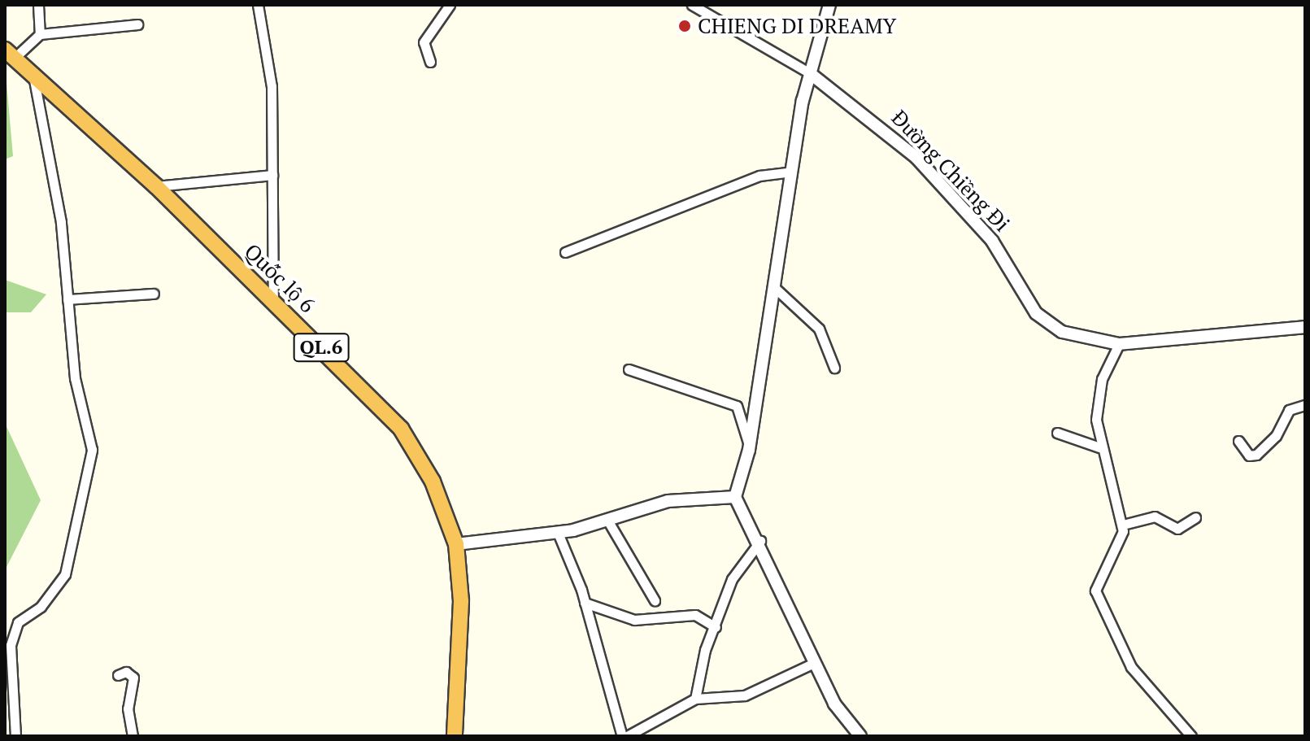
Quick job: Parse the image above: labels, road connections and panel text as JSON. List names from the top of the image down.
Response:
{
  "streets": {
    "highway": ["Quốc lộ 6", "QL.6"],
    "street": ["Đường Chiềng Đi"]
  },
  "places": ["CHIENG DI DREAMY"]
}
